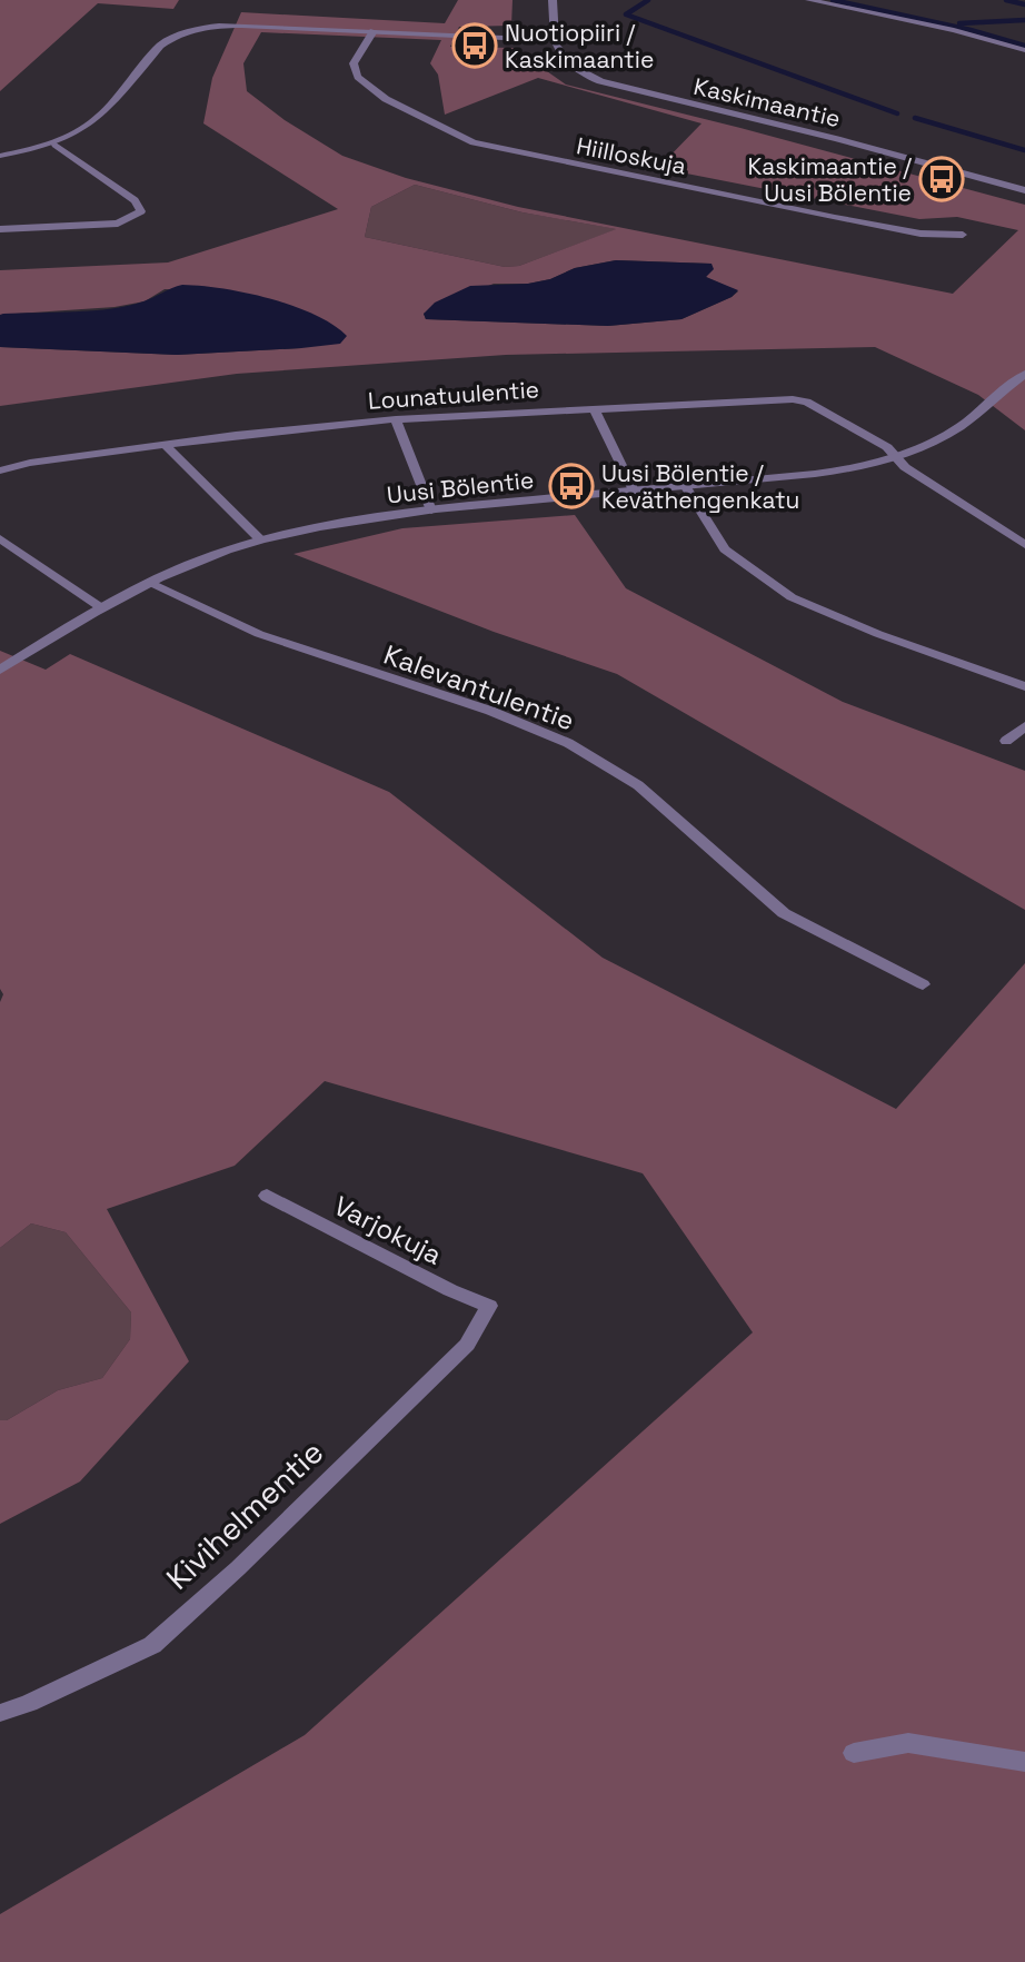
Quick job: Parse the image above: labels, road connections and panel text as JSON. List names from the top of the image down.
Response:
{
  "streets": {
    "street": [
      "Kaskimaantie",
      "Hiilloskuja",
      "Lounatuulentie",
      "Uusi Bölentie",
      "Kalevantulentie",
      "Varjokuja",
      "Kivihelmentie"
    ]
  },
  "crossings": [
    ["Lounatuulentie", "Uusi Bölentie"],
    ["Uusi Bölentie", "Kalevantulentie"],
    ["Varjokuja", "Kivihelmentie"]
  ],
  "places": {
    "bus stop": ["Nuotiopiiri / Kaskimaantie", "Kaskimaantie / Uusi Bölentie", "Uusi Bölentie / Keväthengenkatu"]
  }
}
